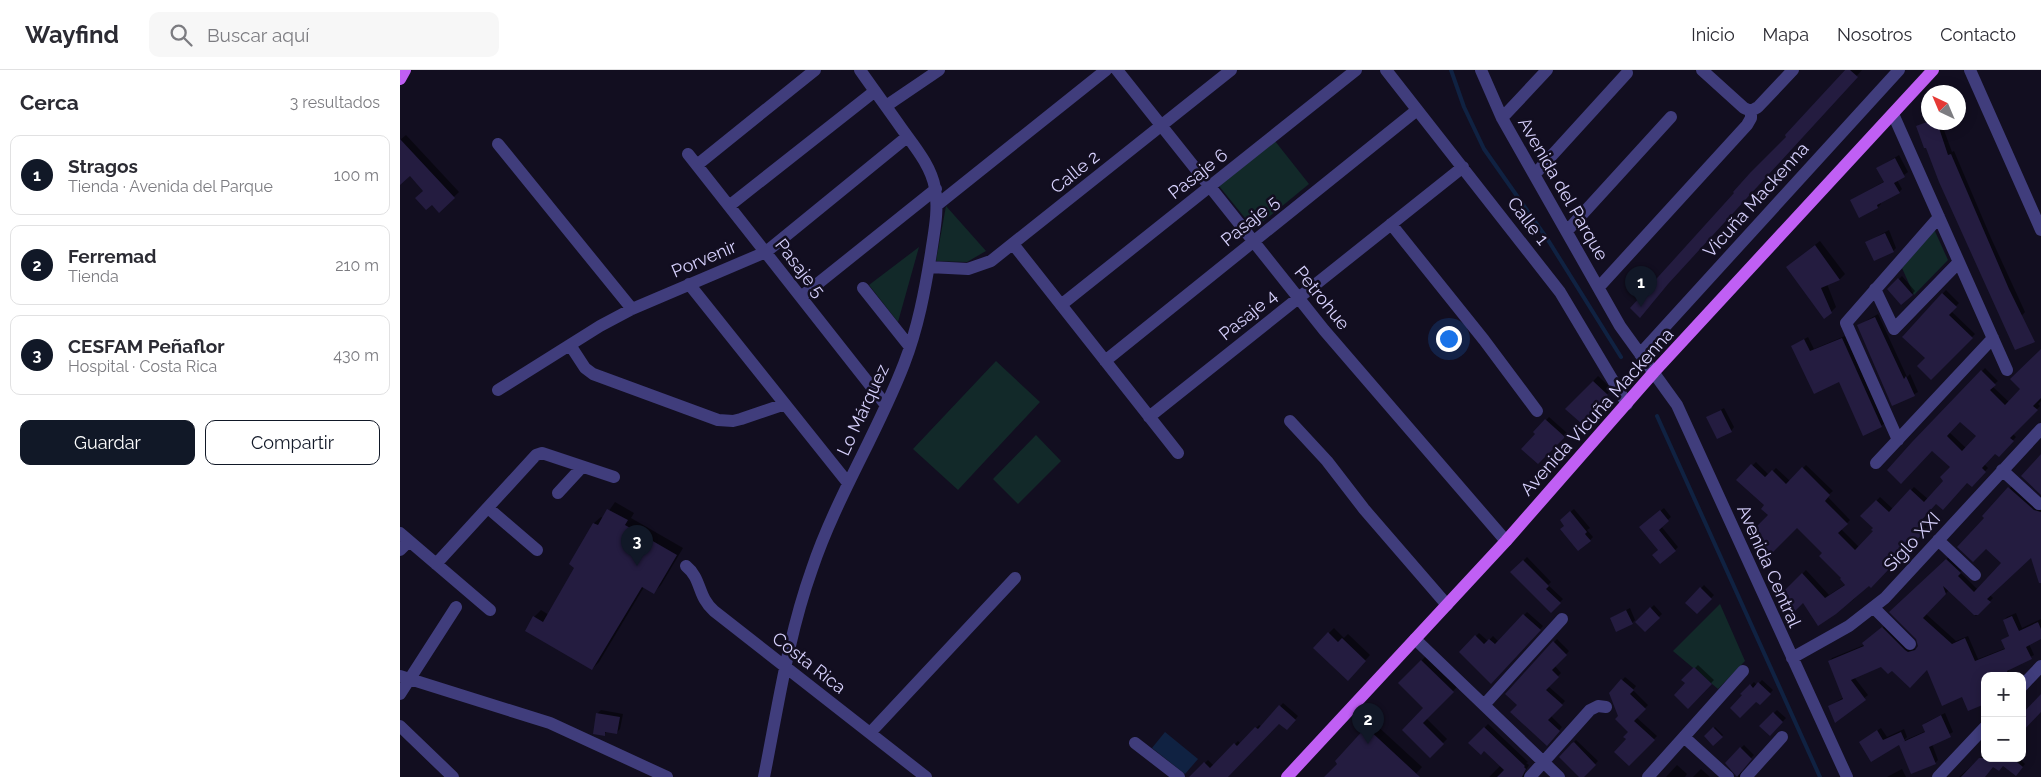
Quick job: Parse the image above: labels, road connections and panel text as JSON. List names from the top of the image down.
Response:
{
  "streets": {
    "main road": ["Avenida Vicuña Mackenna"],
    "street": [
      "Calle 2",
      "Pasaje 6",
      "Avenida del Parque",
      "Vicuña Mackenna",
      "Pasaje 5",
      "Calle 1",
      "Porvenir",
      "Petrohue",
      "Pasaje 4",
      "Lo Márquez",
      "Siglo XXI",
      "Avenida Central",
      "Costa Rica"
    ]
  },
  "crossings": [
    ["Calle 2", "Petrohue"],
    ["Calle 2", "Lo Márquez"],
    ["Pasaje 6", "Petrohue"],
    ["Avenida del Parque", "Vicuña Mackenna"],
    ["Avenida del Parque", "Avenida Vicuña Mackenna"],
    ["Avenida del Parque", "Avenida Central"],
    ["Pasaje 5", "Calle 1"],
    ["Pasaje 5", "Porvenir"],
    ["Pasaje 5", "Petrohue"],
    ["Pasaje 5", "Lo Márquez"],
    ["Calle 1", "Pasaje 4"],
    ["Calle 1", "Avenida Vicuña Mackenna"],
    ["Porvenir", "Lo Márquez"],
    ["Petrohue", "Pasaje 4"],
    ["Petrohue", "Avenida Vicuña Mackenna"],
    ["Lo Márquez", "Costa Rica"],
    ["Avenida Vicuña Mackenna", "Avenida Central"],
    ["Siglo XXI", "Avenida Central"]
  ],
  "north": "top left",
  "page": {
    "header": "Wayfind",
    "search": "Buscar aquí",
    "nav": [
      "Inicio",
      "Mapa",
      "Nosotros",
      "Contacto"
    ],
    "heading": ["Cerca", "3 resultados"],
    "list": [
      {
        "mark": "1",
        "name": "Stragos",
        "note": "Tienda · Avenida del Parque",
        "value": "100 m"
      },
      {
        "mark": "2",
        "name": "Ferremad",
        "note": "Tienda",
        "value": "210 m"
      },
      {
        "mark": "3",
        "name": "CESFAM Peñaflor",
        "note": "Hospital · Costa Rica",
        "value": "430 m"
      }
    ],
    "pins": ["1", "3", "2"],
    "buttons": ["Guardar", "Compartir"],
    "map_buttons": ["+", "−"]
  }
}
